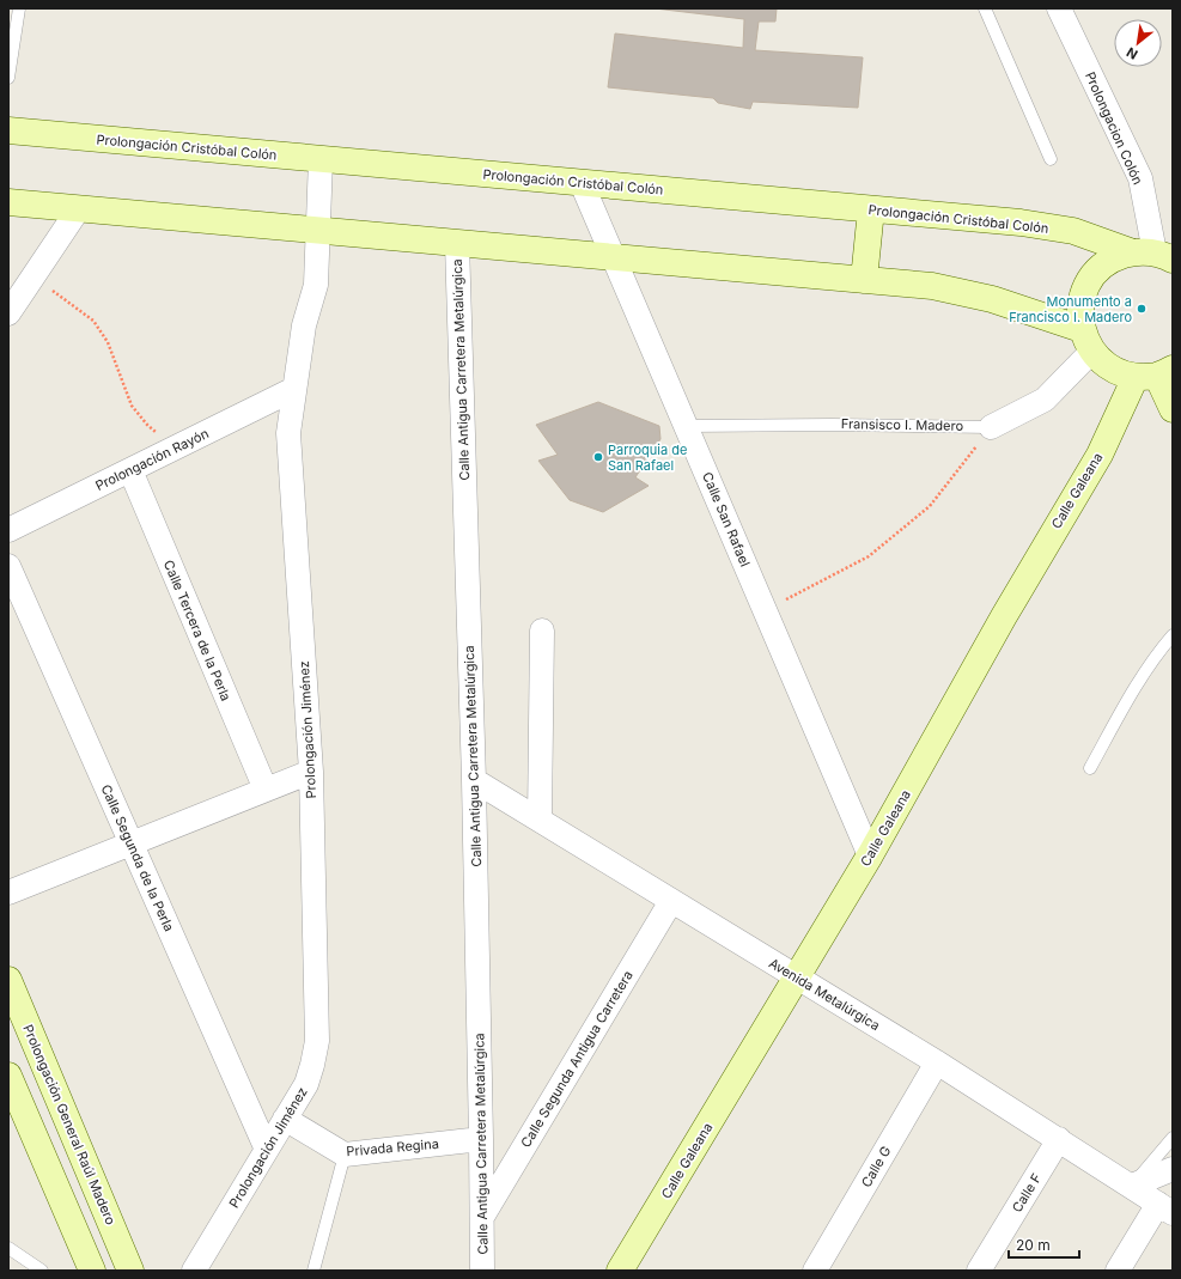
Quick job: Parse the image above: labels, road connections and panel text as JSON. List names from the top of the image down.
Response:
{
  "streets": {
    "street": [
      "Prolongacion Colón",
      "Prolongación Cristóbal Colón",
      "Calle Antigua Carretera Metalúrgica",
      "Fransisco I. Madero",
      "Prolongación Rayón",
      "Calle Galeana",
      "Calle San Rafael",
      "Calle Tercera de la Perla",
      "Prolongación Jiménez",
      "Calle Segunda de la Perla",
      "Avenida Metalúrgica",
      "Calle Segunda Antigua Carretera",
      "Prolongación General Raúl Madero",
      "Privada Regina",
      "Calle G",
      "Calle F"
    ]
  },
  "crossings": [
    ["Prolongacion Colón", "Prolongación Cristóbal Colón"],
    ["Prolongación Cristóbal Colón", "Calle San Rafael"],
    ["Prolongación Cristóbal Colón", "Prolongación Jiménez"],
    ["Calle Antigua Carretera Metalúrgica", "Avenida Metalúrgica"],
    ["Calle Antigua Carretera Metalúrgica", "Calle Segunda Antigua Carretera"],
    ["Calle Antigua Carretera Metalúrgica", "Privada Regina"],
    ["Fransisco I. Madero", "Calle San Rafael"],
    ["Prolongación Rayón", "Calle Tercera de la Perla"],
    ["Prolongación Rayón", "Prolongación Jiménez"],
    ["Calle Galeana", "Calle San Rafael"],
    ["Calle Galeana", "Avenida Metalúrgica"],
    ["Prolongación Jiménez", "Calle Segunda de la Perla"],
    ["Prolongación Jiménez", "Privada Regina"],
    ["Avenida Metalúrgica", "Calle Segunda Antigua Carretera"],
    ["Avenida Metalúrgica", "Calle G"],
    ["Avenida Metalúrgica", "Calle F"]
  ],
  "places": ["Monumento a Francisco I. Madero", "Parroquia de San Rafael"],
  "scale_bar": "20 m",
  "north": "bottom left"
}
